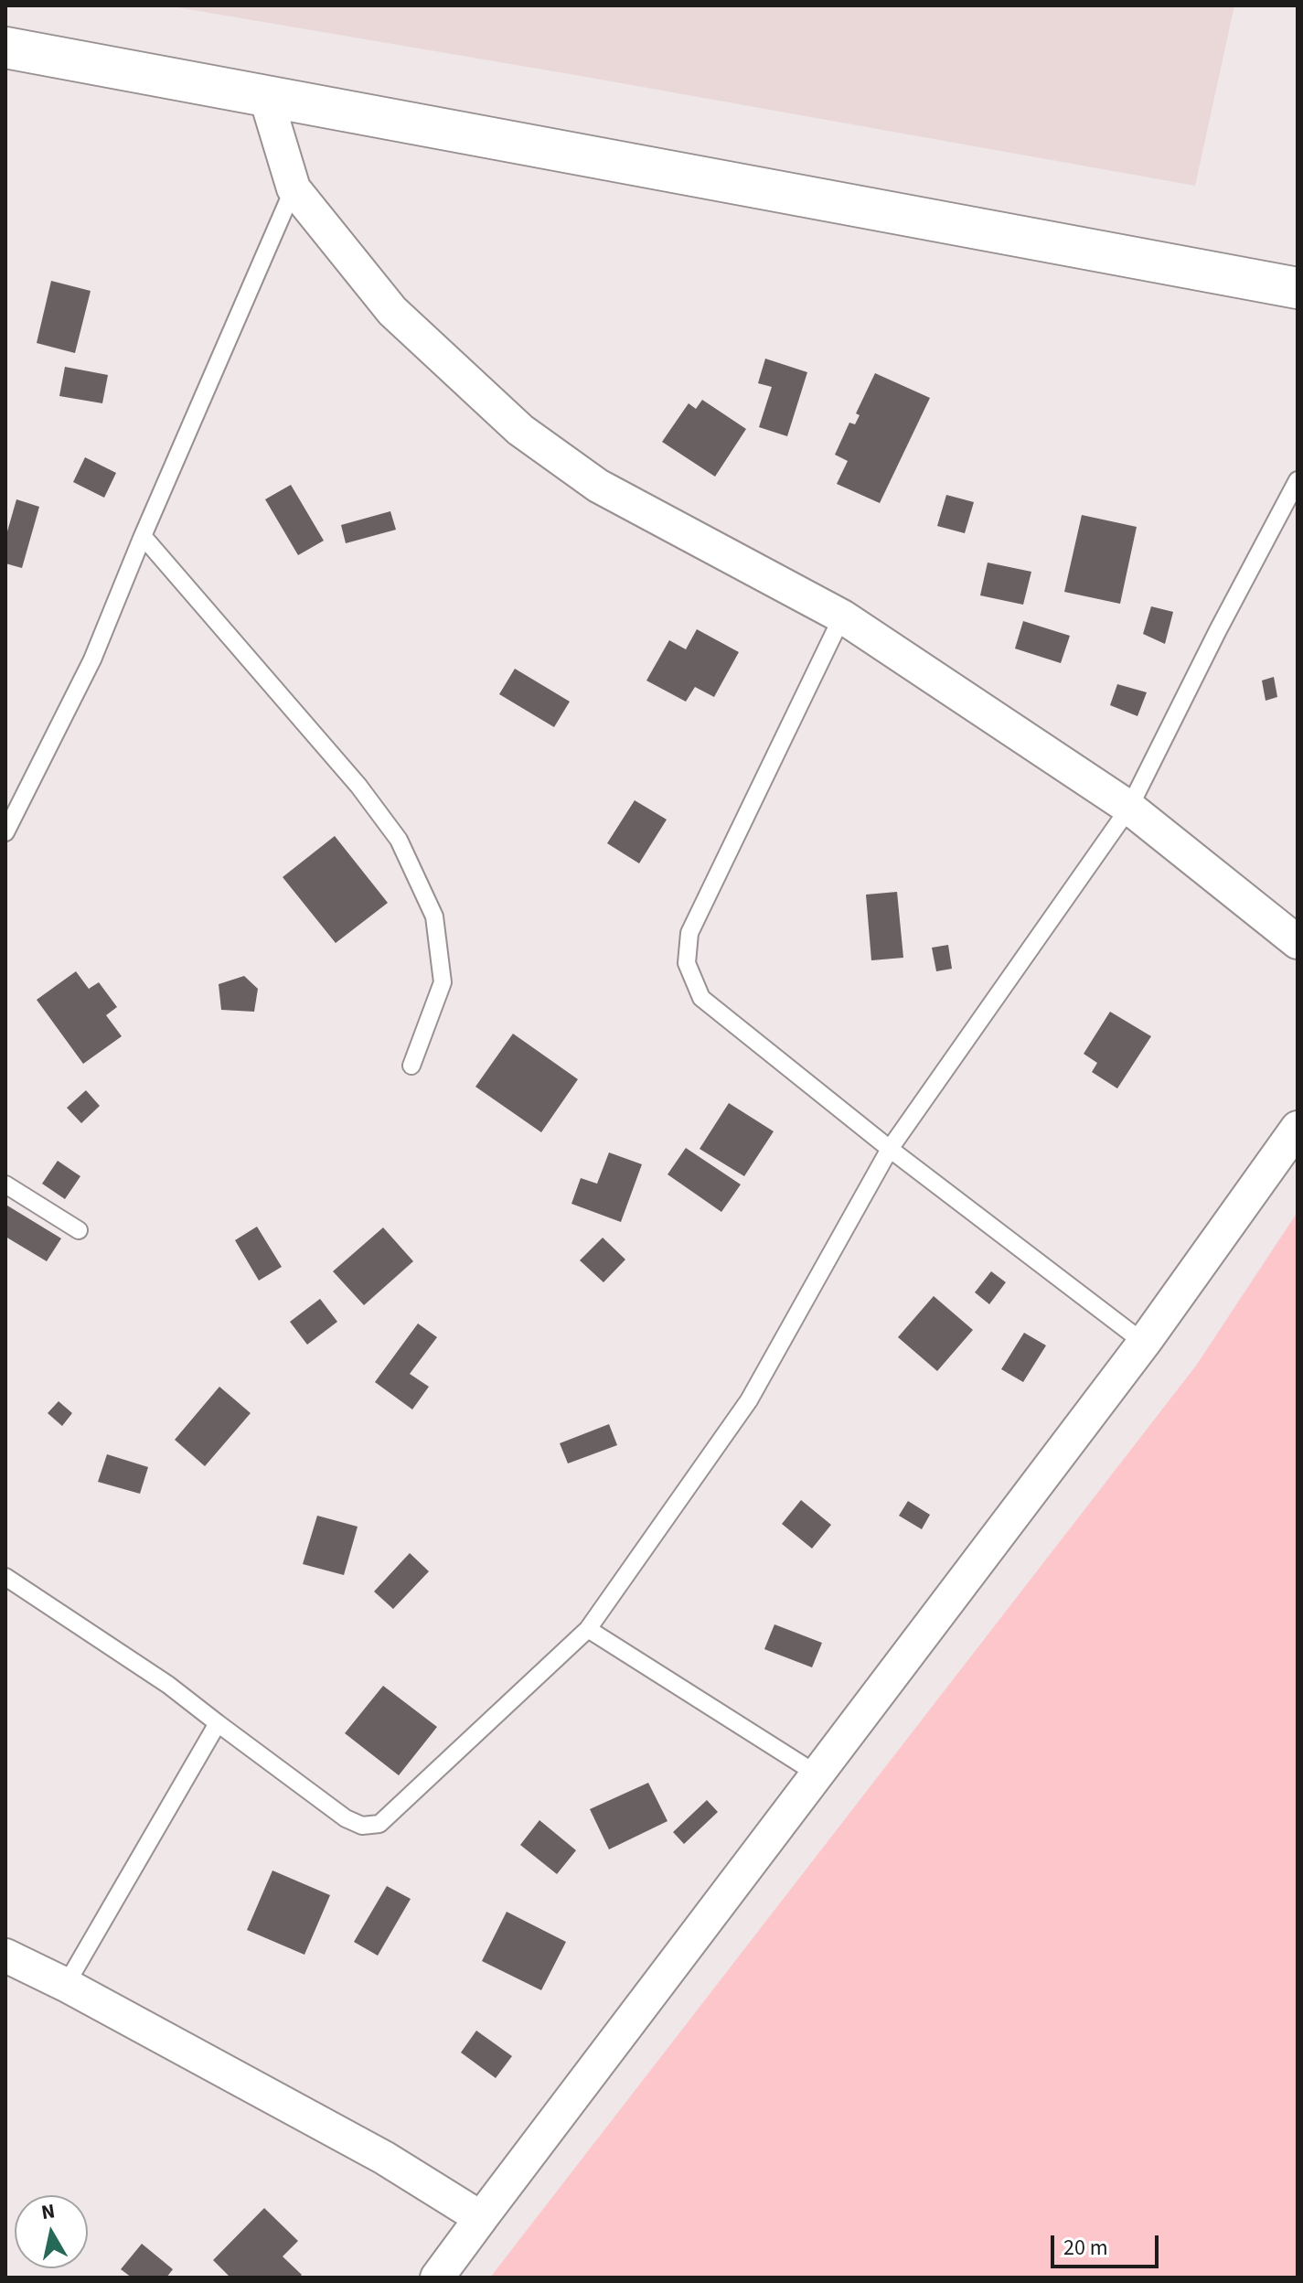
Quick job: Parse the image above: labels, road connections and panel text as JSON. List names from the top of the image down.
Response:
{
  "scale_bar": "20 m",
  "north": "top"
}
